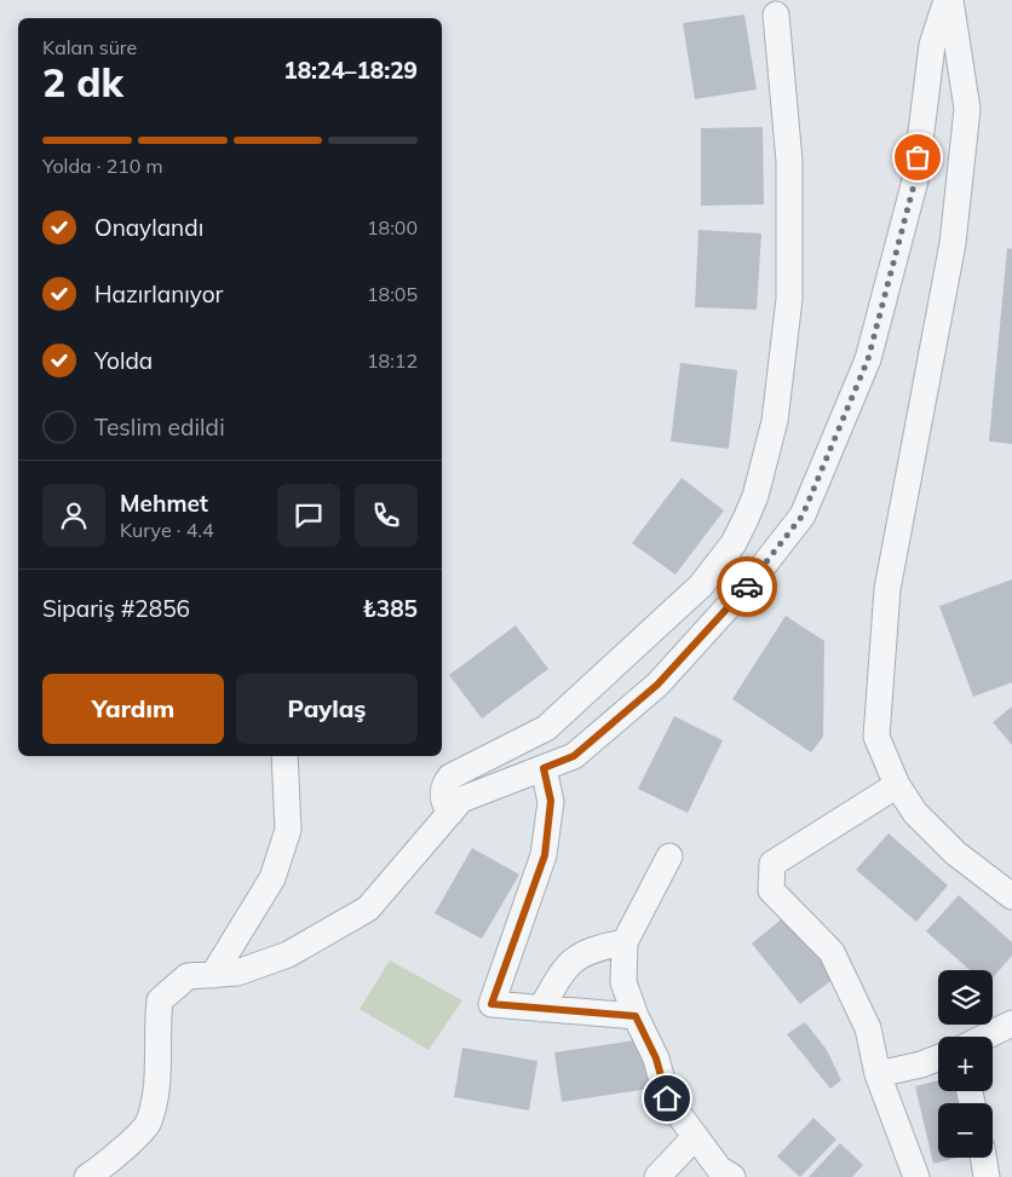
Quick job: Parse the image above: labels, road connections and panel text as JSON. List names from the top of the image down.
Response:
{
  "page": {
    "heading": ["2 dk", "Kalan süre", "18:24–18:29"],
    "panel": [
      "Mehmet",
      "Kurye · 4.4",
      "Sipariş #2856",
      "₺385"
    ],
    "bar": "Yolda · 210 m",
    "list": [
      ["Onaylandı", "18:00"],
      ["Hazırlanıyor", "18:05"],
      ["Yolda", "18:12"],
      "Teslim edildi"
    ],
    "buttons": ["Yardım", "Paylaş"],
    "map_buttons": ["+", "−"]
  }
}
